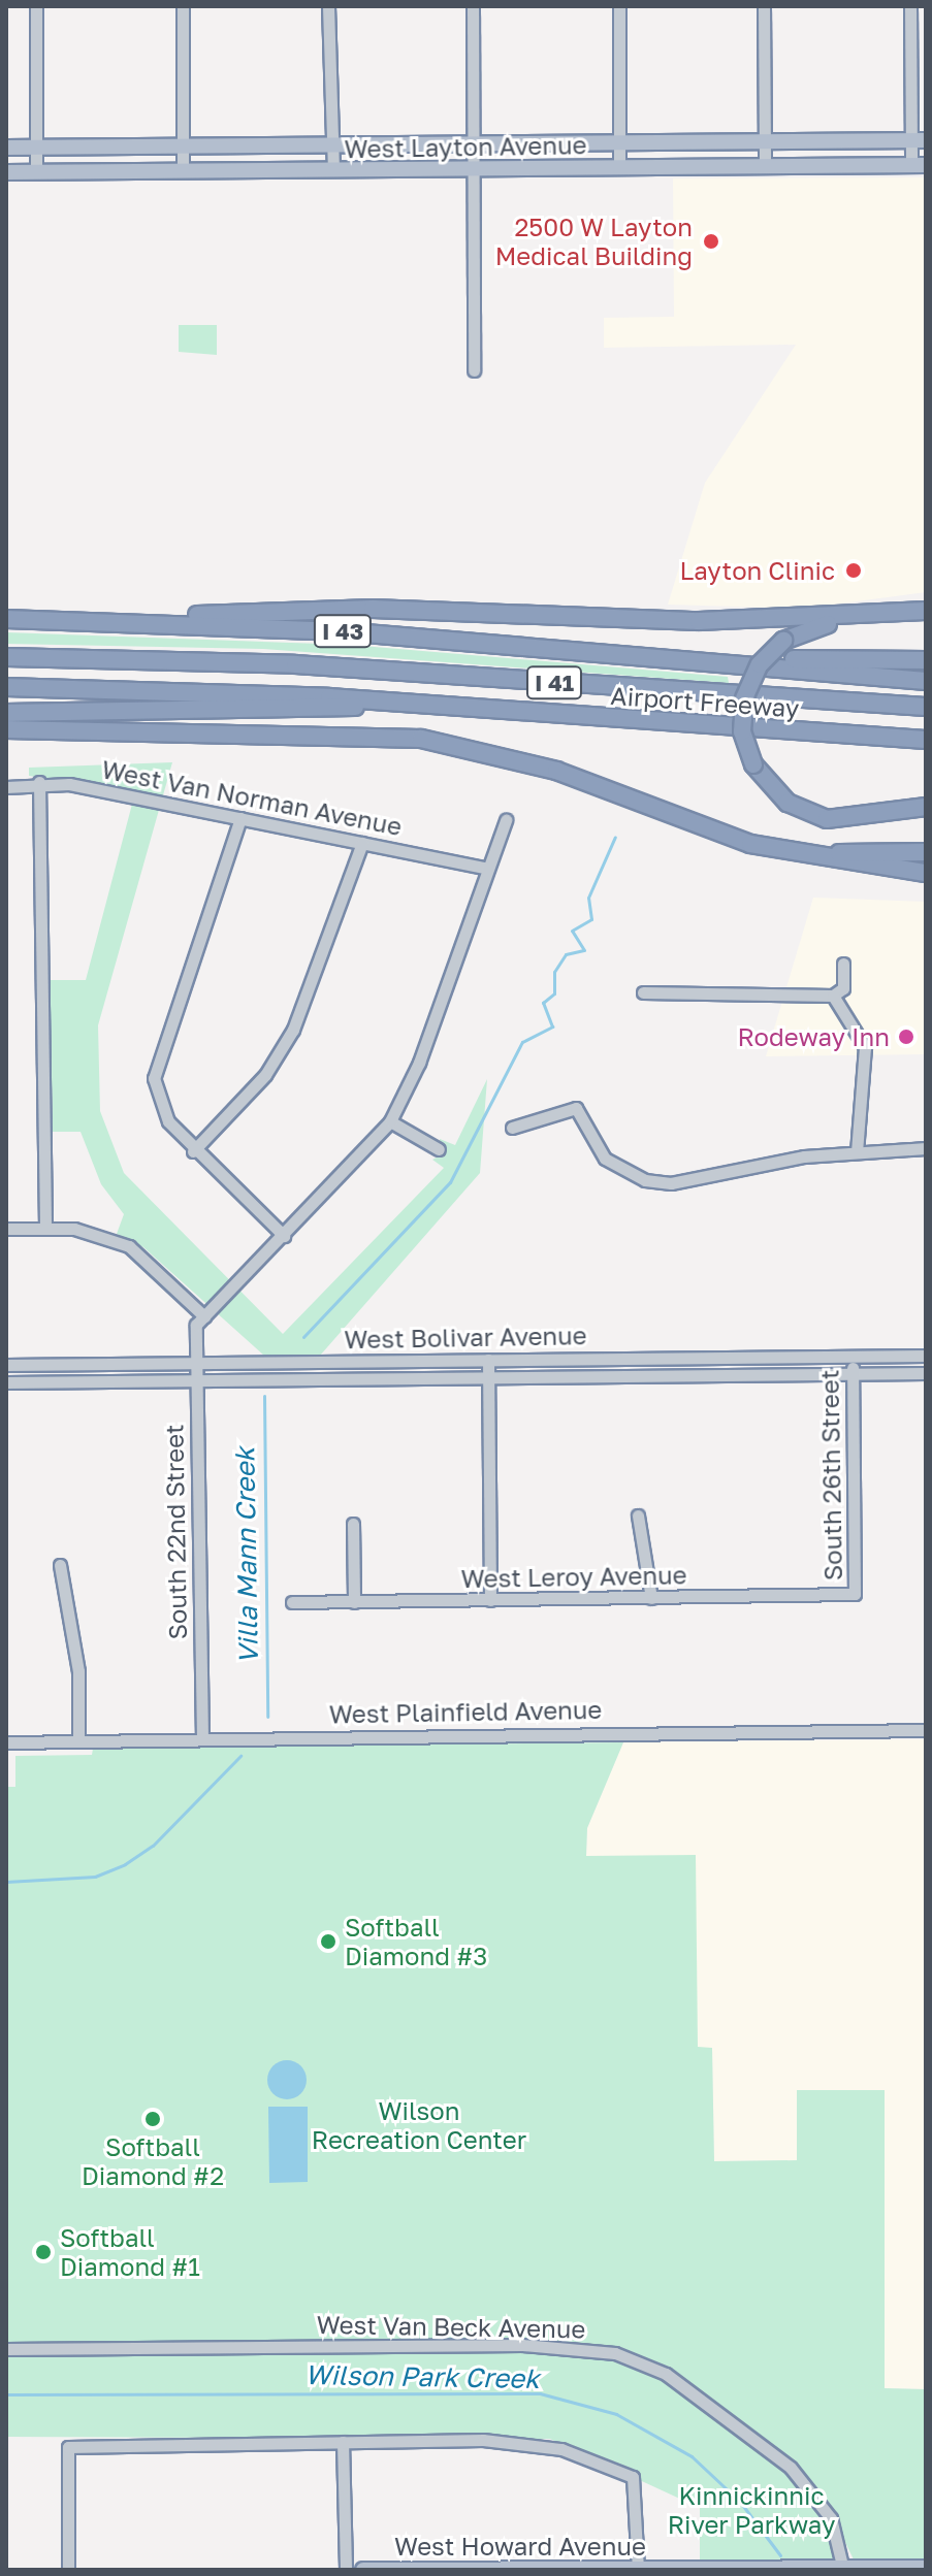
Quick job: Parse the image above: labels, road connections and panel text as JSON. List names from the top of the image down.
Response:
{
  "streets": {
    "highway": ["I 43", "I 41", "Airport Freeway"],
    "main road": ["West Layton Avenue", "West Howard Avenue"],
    "street": [
      "West Van Norman Avenue",
      "West Bolivar Avenue",
      "South 26th Street",
      "South 22nd Street",
      "West Leroy Avenue",
      "West Plainfield Avenue",
      "West Van Beck Avenue"
    ]
  },
  "crossings": [
    ["I 41", "Airport Freeway"],
    ["West Bolivar Avenue", "South 26th Street"],
    ["West Bolivar Avenue", "South 22nd Street"],
    ["South 26th Street", "West Leroy Avenue"],
    ["South 22nd Street", "West Plainfield Avenue"],
    ["West Van Beck Avenue", "West Howard Avenue"]
  ],
  "water": ["Villa Mann Creek", "Wilson Park Creek"],
  "parks": ["Wilson Recreation Center", "Kinnickinnic River Parkway"],
  "places": [
    "2500 W Layton Medical Building",
    "Layton Clinic",
    "Rodeway Inn",
    "Softball Diamond #3",
    "Softball Diamond #2",
    "Softball Diamond #1"
  ]
}
